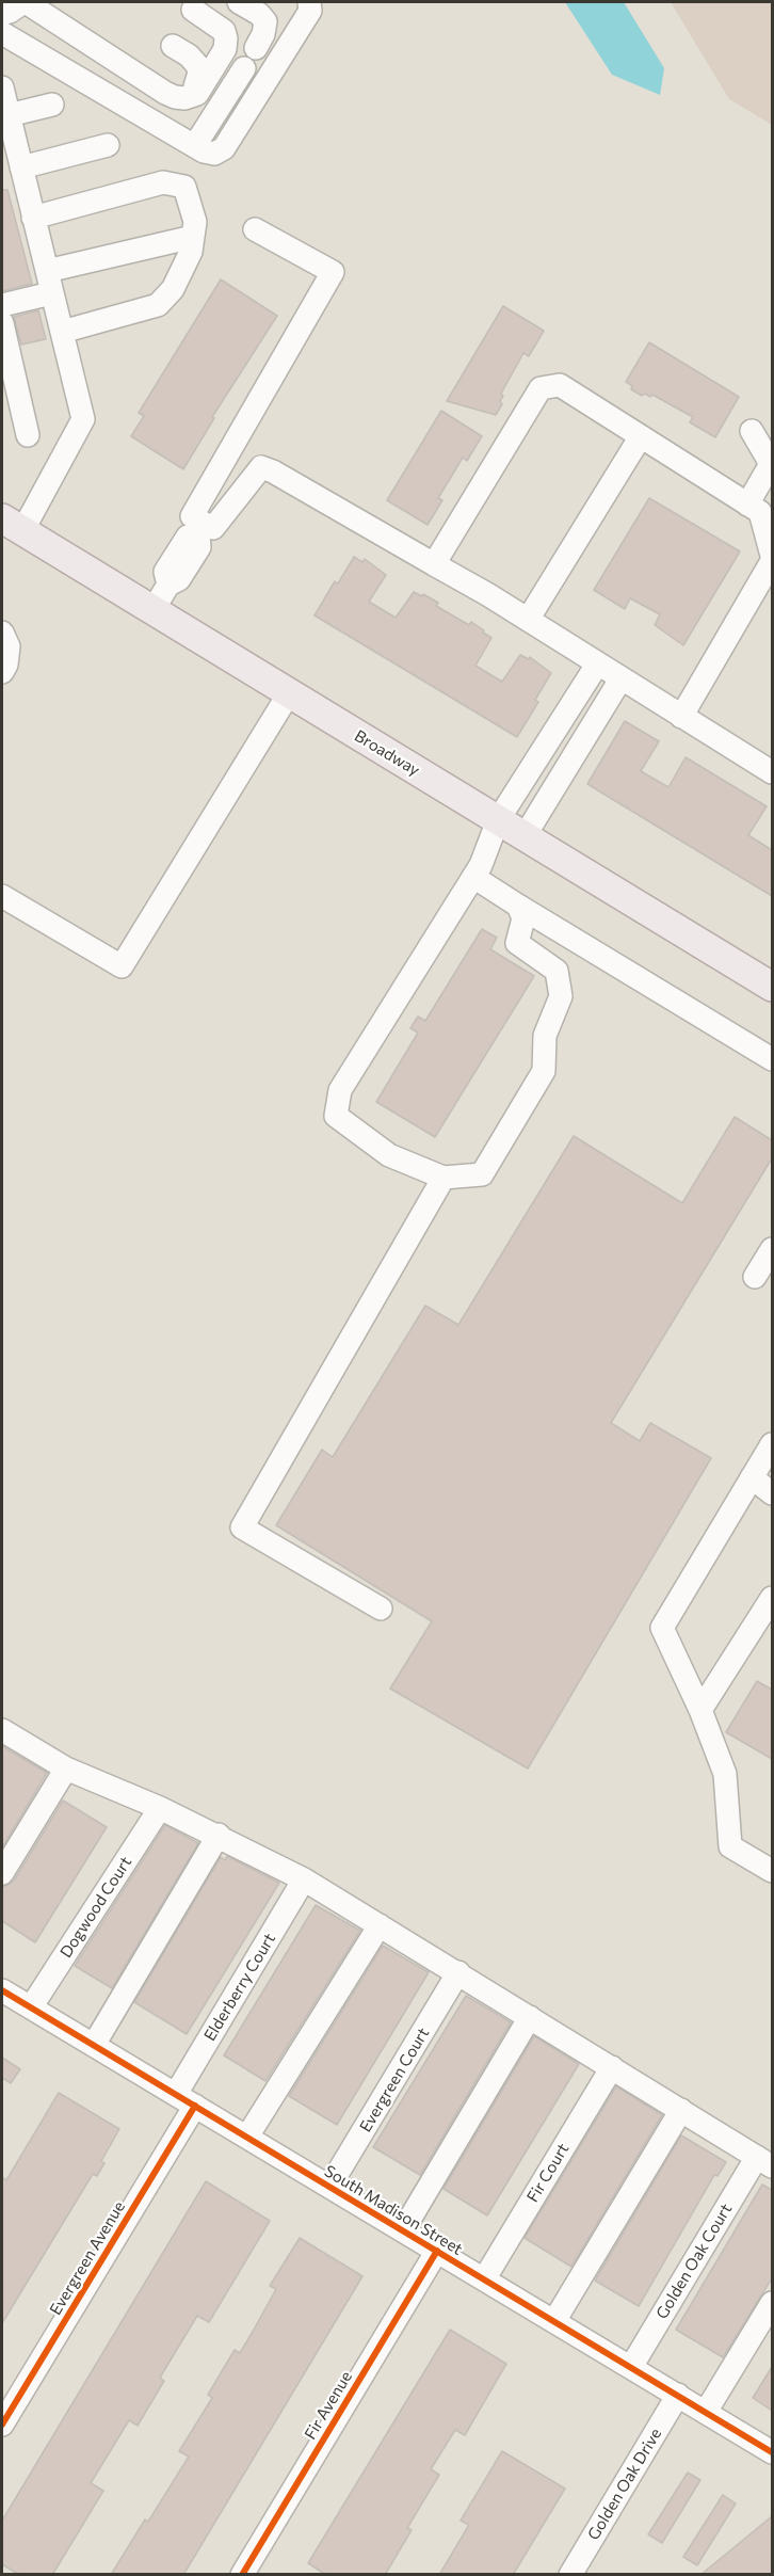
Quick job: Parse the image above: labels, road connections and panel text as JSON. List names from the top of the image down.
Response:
{
  "streets": {
    "main road": ["Broadway"],
    "street": [
      "Dogwood Court",
      "Elderberry Court",
      "Evergreen Court",
      "Fir Court",
      "South Madison Street",
      "Evergreen Avenue",
      "Golden Oak Court",
      "Fir Avenue",
      "Golden Oak Drive"
    ]
  },
  "crossings": [
    ["Dogwood Court", "South Madison Street"],
    ["Elderberry Court", "South Madison Street"],
    ["Elderberry Court", "Evergreen Avenue"],
    ["Evergreen Court", "South Madison Street"],
    ["Fir Court", "South Madison Street"],
    ["South Madison Street", "Evergreen Avenue"],
    ["South Madison Street", "Golden Oak Court"],
    ["South Madison Street", "Fir Avenue"],
    ["South Madison Street", "Golden Oak Drive"]
  ]
}
